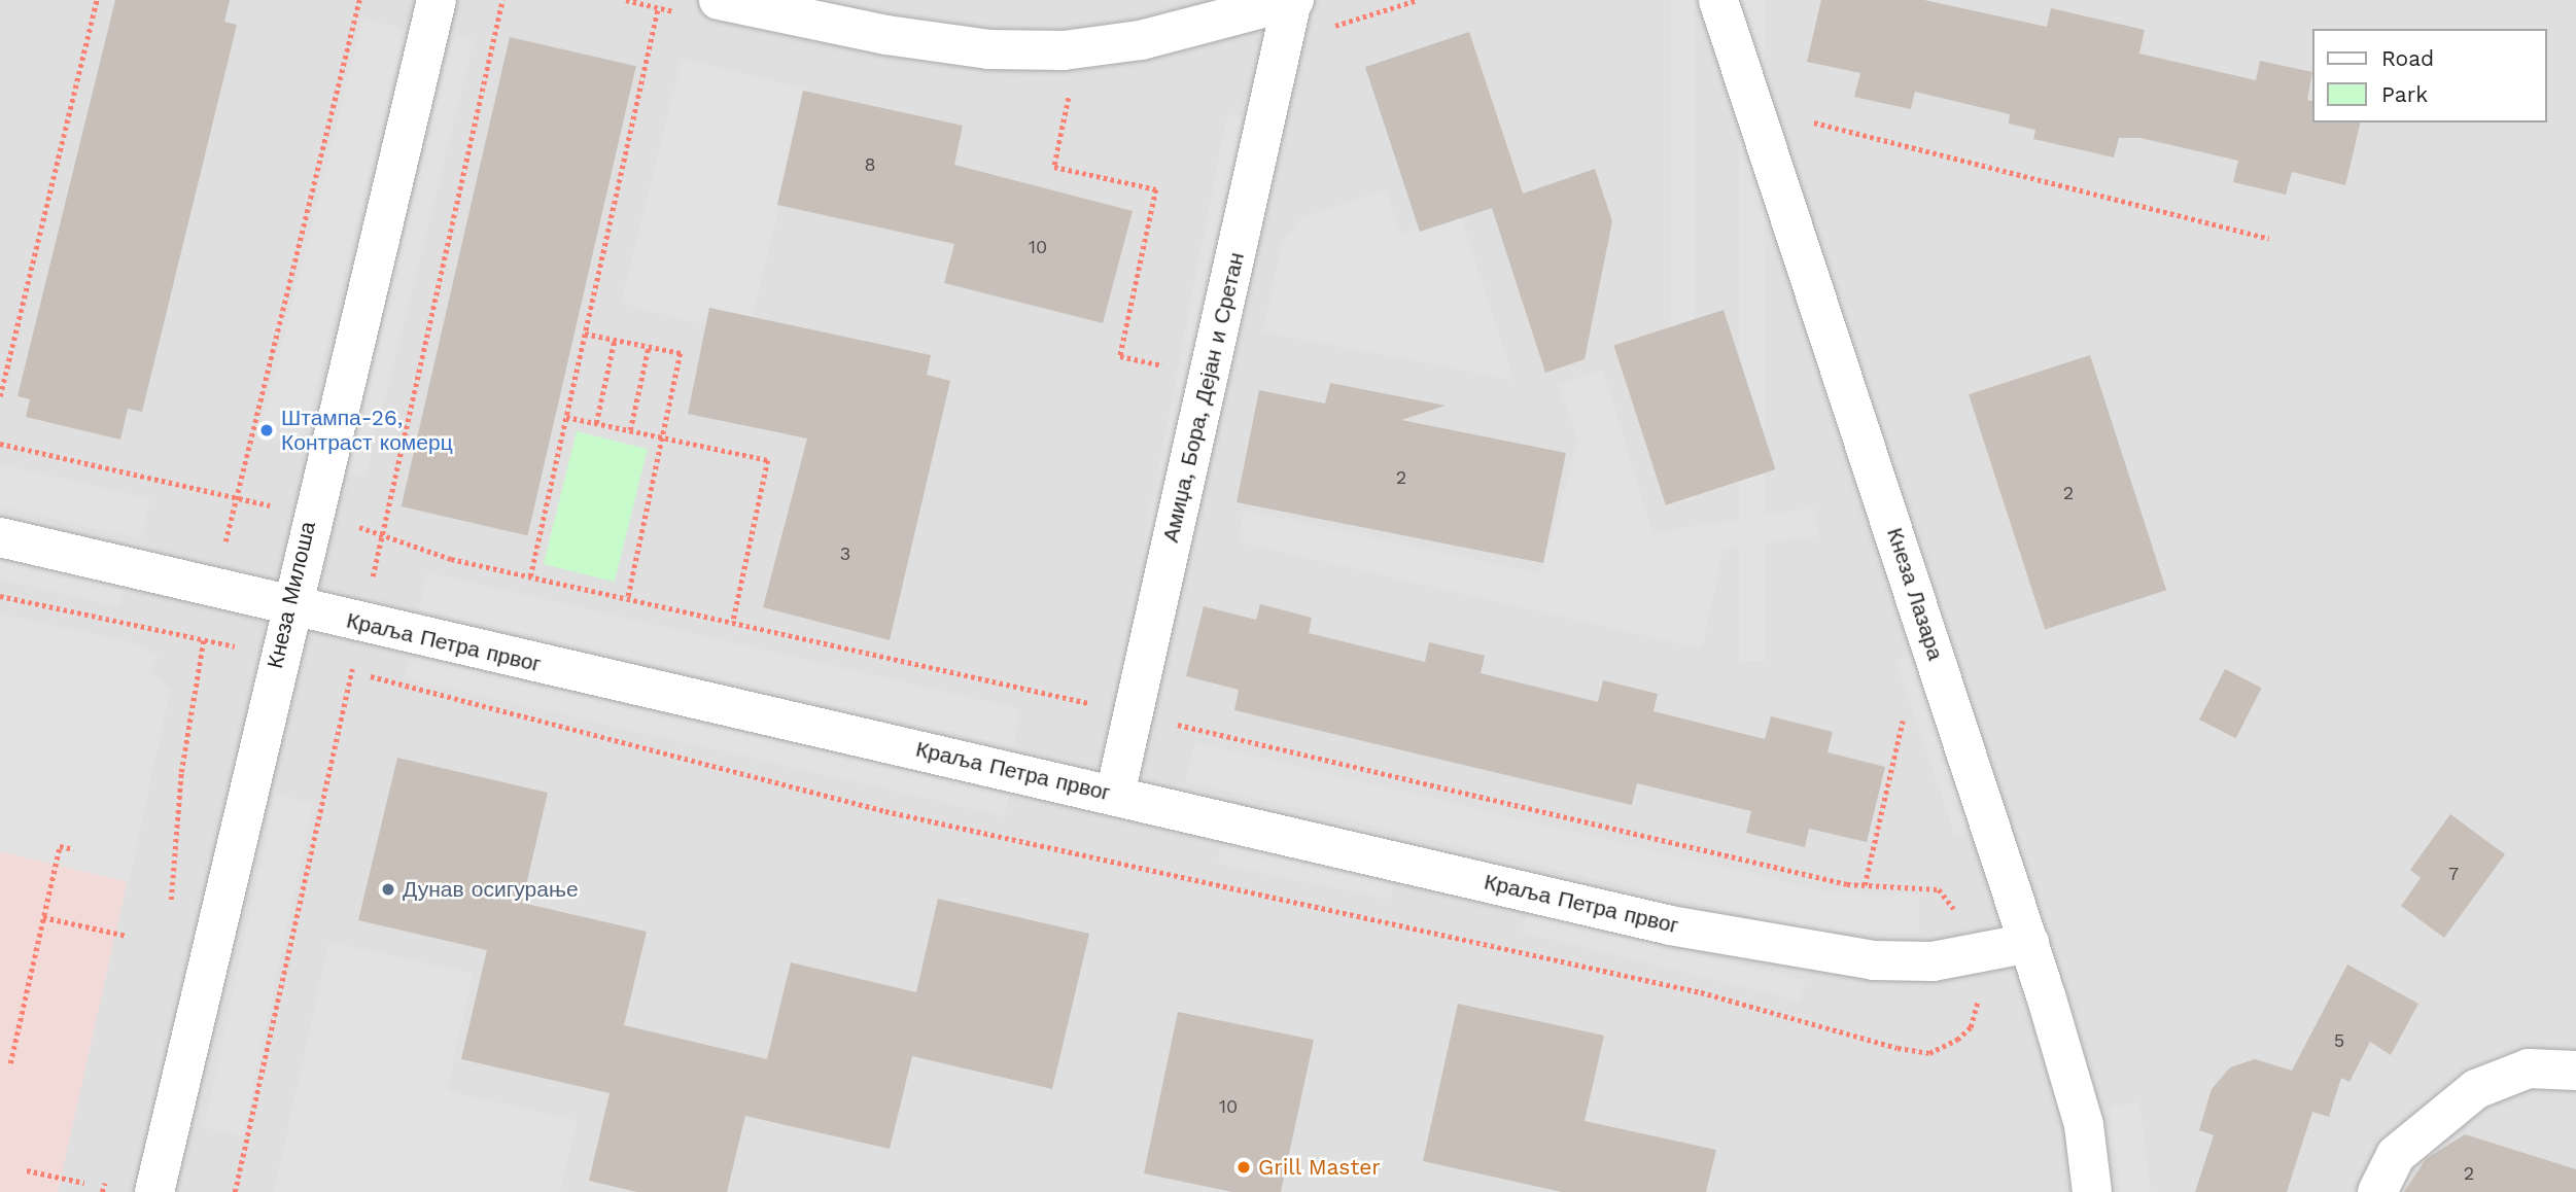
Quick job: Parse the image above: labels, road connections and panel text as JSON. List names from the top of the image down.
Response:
{
  "streets": {
    "street": [
      "Амиџа, Бора, Дејан и Сретан",
      "Кнеза Лазара",
      "Кнеза Милоша",
      "Краља Петра првог"
    ]
  },
  "crossings": [
    ["Амиџа, Бора, Дејан и Сретан", "Краља Петра првог"],
    ["Кнеза Лазара", "Краља Петра првог"],
    ["Кнеза Милоша", "Краља Петра првог"]
  ],
  "places": ["Штампа-26, Контраст комерц", "Дунав осигурање", "Grill Master"],
  "house_numbers": [
    "8",
    "10",
    "2",
    "2",
    "3",
    "7",
    "5",
    "10",
    "2"
  ],
  "legend": ["Road", "Park"]
}
